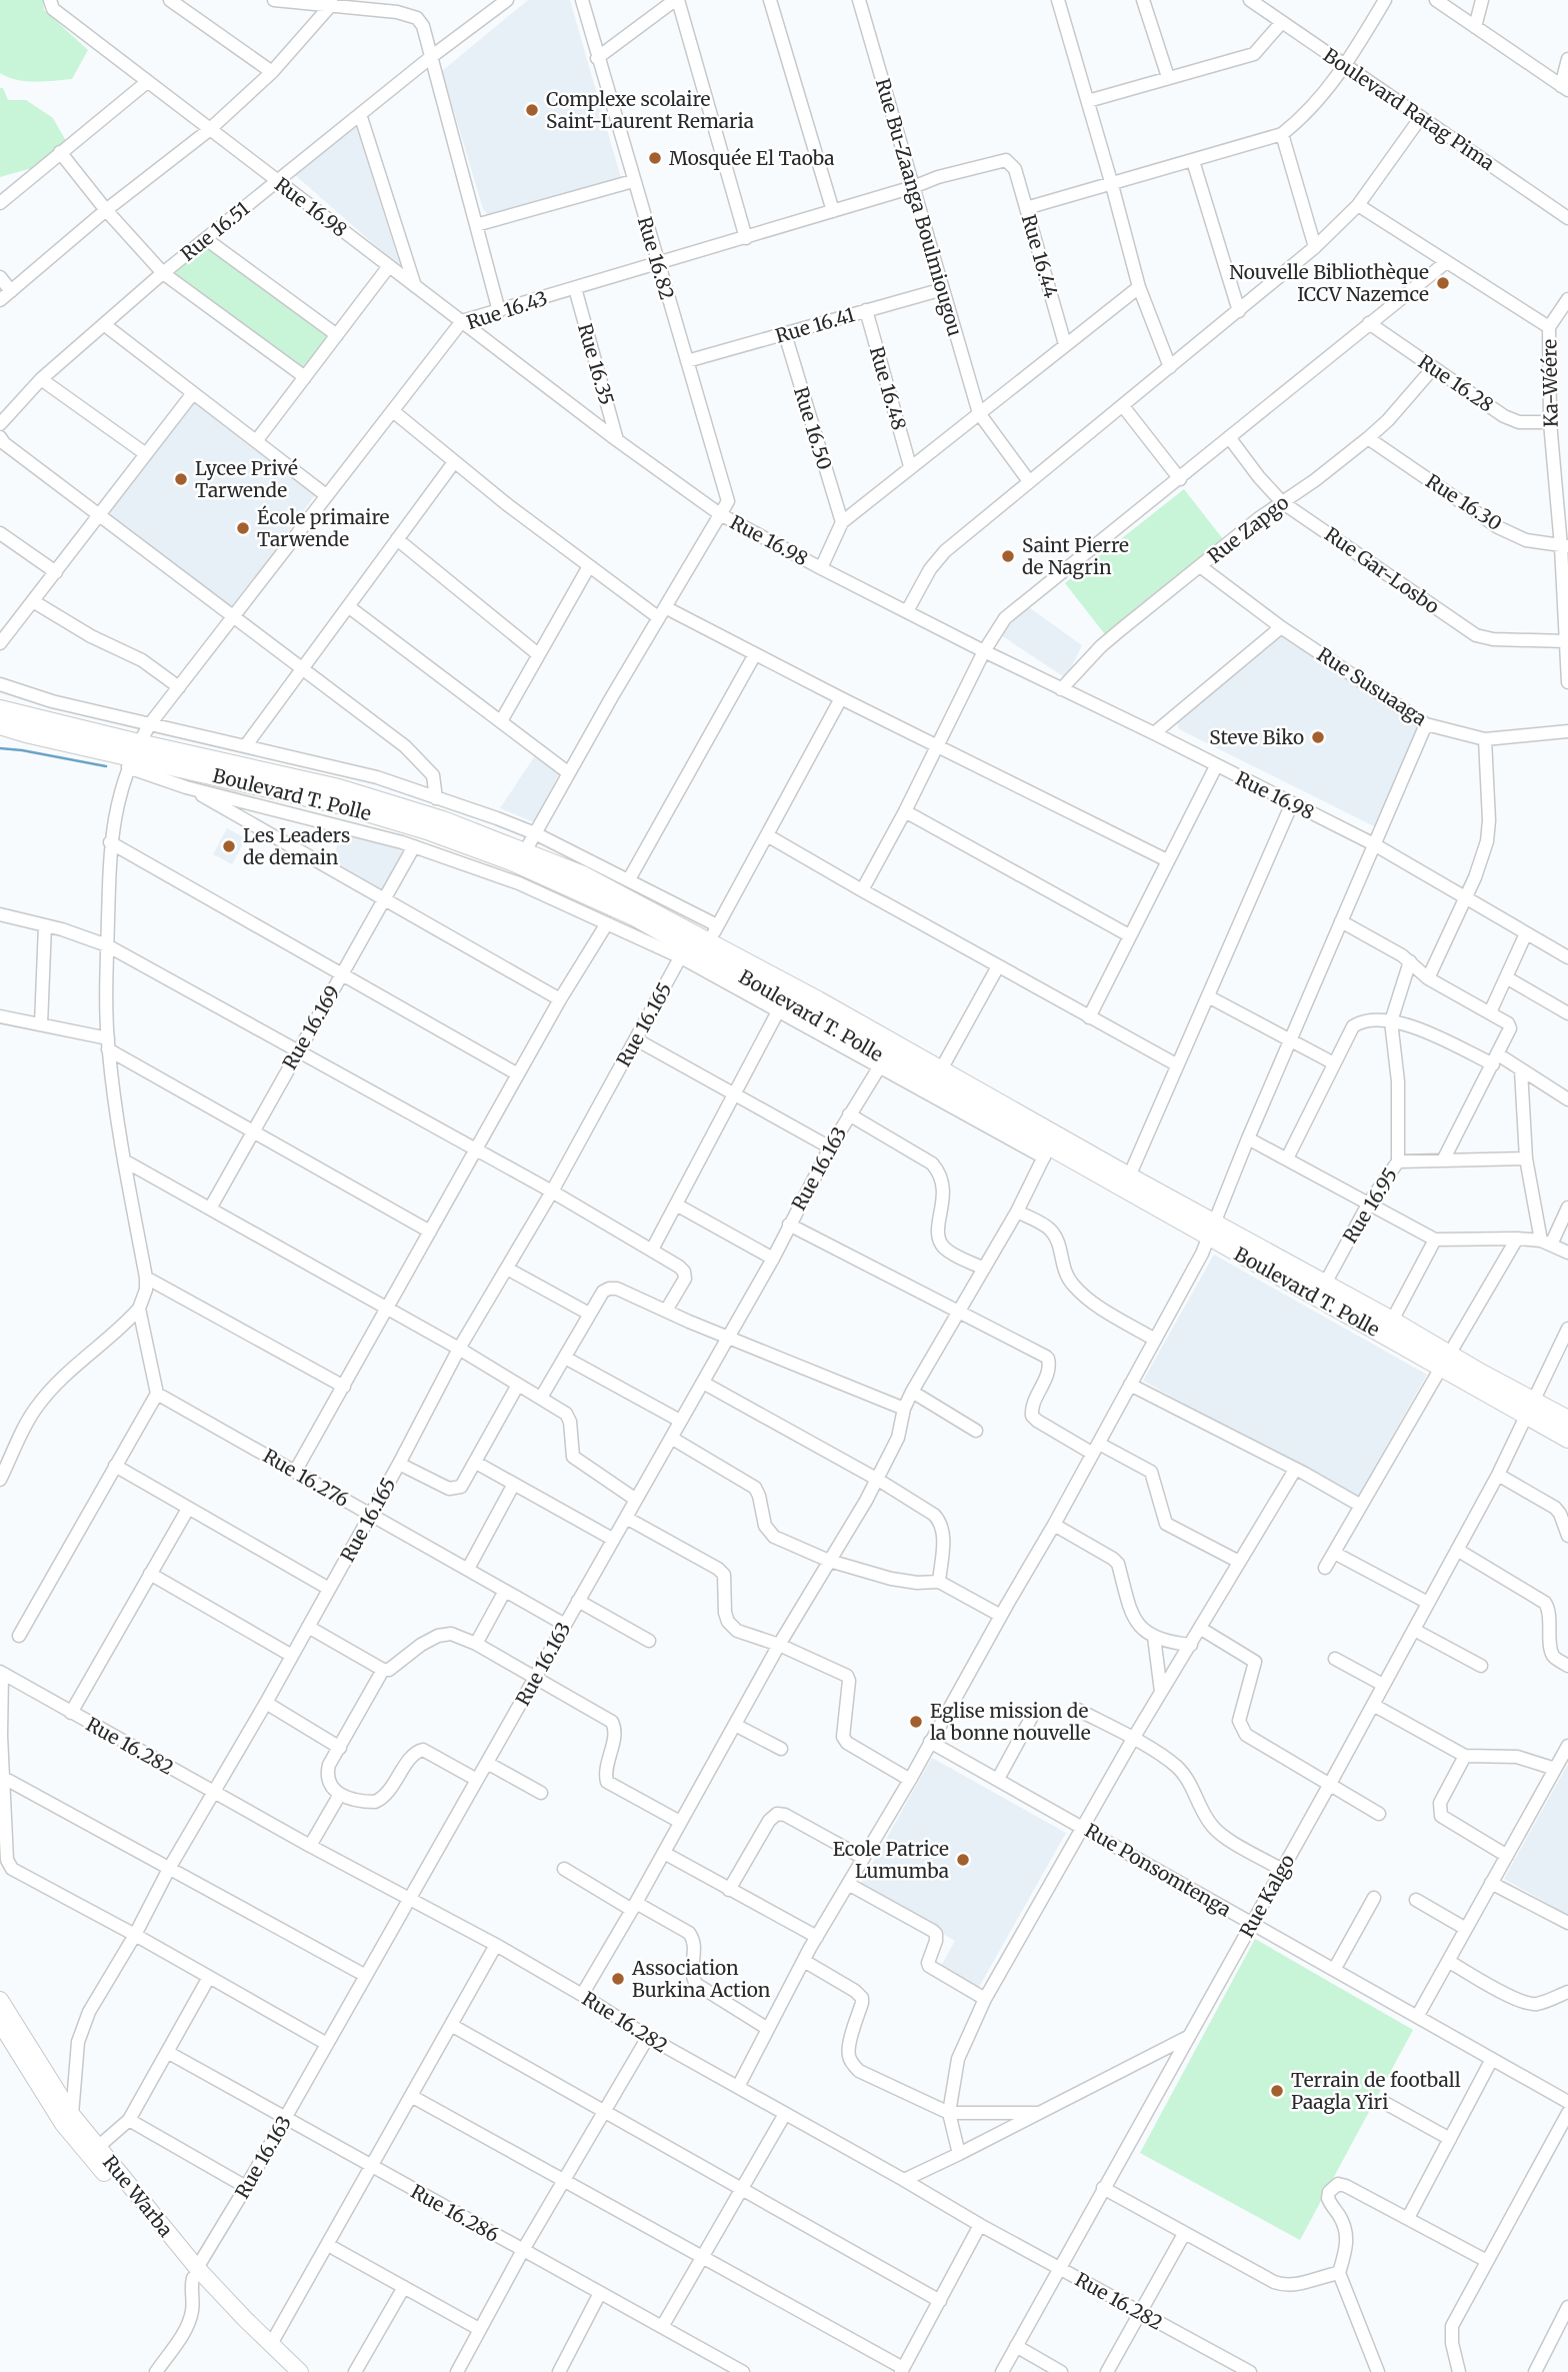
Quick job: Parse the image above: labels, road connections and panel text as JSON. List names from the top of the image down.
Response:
{
  "streets": {
    "highway": ["Boulevard T. Polle"],
    "main road": ["Rue Warba"],
    "street": [
      "Boulevard Ratag Pima",
      "Rue 16.98",
      "Rue Bu-Zaanga Boulmiougou",
      "Rue 16.51",
      "Rue 16.44",
      "Rue 16.82",
      "Rue 16.43",
      "Rue 16.41",
      "Rue 16.35",
      "Rue 16.28",
      "Ka-Wéére",
      "Rue 16.48",
      "Rue 16.50",
      "Rue 16.30",
      "Rue Zapgo",
      "Rue Gar-Losbo",
      "Rue Susuaaga",
      "Rue 16.165",
      "Rue 16.169",
      "Rue 16.163",
      "Rue 16.95",
      "Rue 16.276",
      "Rue 16.282",
      "Rue Ponsomtenga",
      "Rue Kalgo",
      "Rue 16.286"
    ]
  },
  "crossings": [
    ["Rue 16.98", "Rue 16.51"],
    ["Rue 16.98", "Rue 16.82"],
    ["Rue 16.98", "Rue 16.43"],
    ["Rue 16.98", "Rue 16.35"],
    ["Rue 16.98", "Rue Zapgo"],
    ["Rue Bu-Zaanga Boulmiougou", "Rue 16.43"],
    ["Rue Bu-Zaanga Boulmiougou", "Rue 16.41"],
    ["Rue 16.44", "Rue 16.43"],
    ["Rue 16.82", "Rue 16.43"],
    ["Rue 16.82", "Rue 16.41"],
    ["Rue 16.43", "Rue 16.35"],
    ["Rue 16.43", "Boulevard T. Polle"],
    ["Rue 16.41", "Rue 16.48"],
    ["Rue 16.41", "Rue 16.50"],
    ["Rue 16.28", "Ka-Wéére"],
    ["Rue 16.28", "Rue Zapgo"],
    ["Ka-Wéére", "Rue 16.30"],
    ["Ka-Wéére", "Rue Gar-Losbo"],
    ["Rue 16.30", "Rue Zapgo"],
    ["Rue Zapgo", "Rue Gar-Losbo"],
    ["Rue Zapgo", "Rue Susuaaga"],
    ["Boulevard T. Polle", "Rue 16.165"],
    ["Boulevard T. Polle", "Rue 16.163"],
    ["Boulevard T. Polle", "Rue 16.95"],
    ["Boulevard T. Polle", "Rue Kalgo"],
    ["Rue 16.165", "Rue 16.276"],
    ["Rue 16.165", "Rue 16.282"],
    ["Rue 16.165", "Rue Warba"],
    ["Rue 16.163", "Rue 16.276"],
    ["Rue 16.163", "Rue 16.282"],
    ["Rue 16.163", "Rue Warba"],
    ["Rue 16.163", "Rue 16.286"],
    ["Rue 16.282", "Rue Kalgo"],
    ["Rue Ponsomtenga", "Rue Kalgo"]
  ],
  "places": [
    "Complexe scolaire Saint-Laurent Remaria",
    "Mosquée El Taoba",
    "Nouvelle Bibliothèque ICCV Nazemce",
    "Lycee Privé Tarwende",
    "École primaire Tarwende",
    "Saint Pierre de Nagrin",
    "Steve Biko",
    "Les Leaders de demain",
    "Eglise mission de la bonne nouvelle",
    "Ecole Patrice Lumumba",
    "Association Burkina Action",
    "Terrain de football Paagla Yiri"
  ]
}
